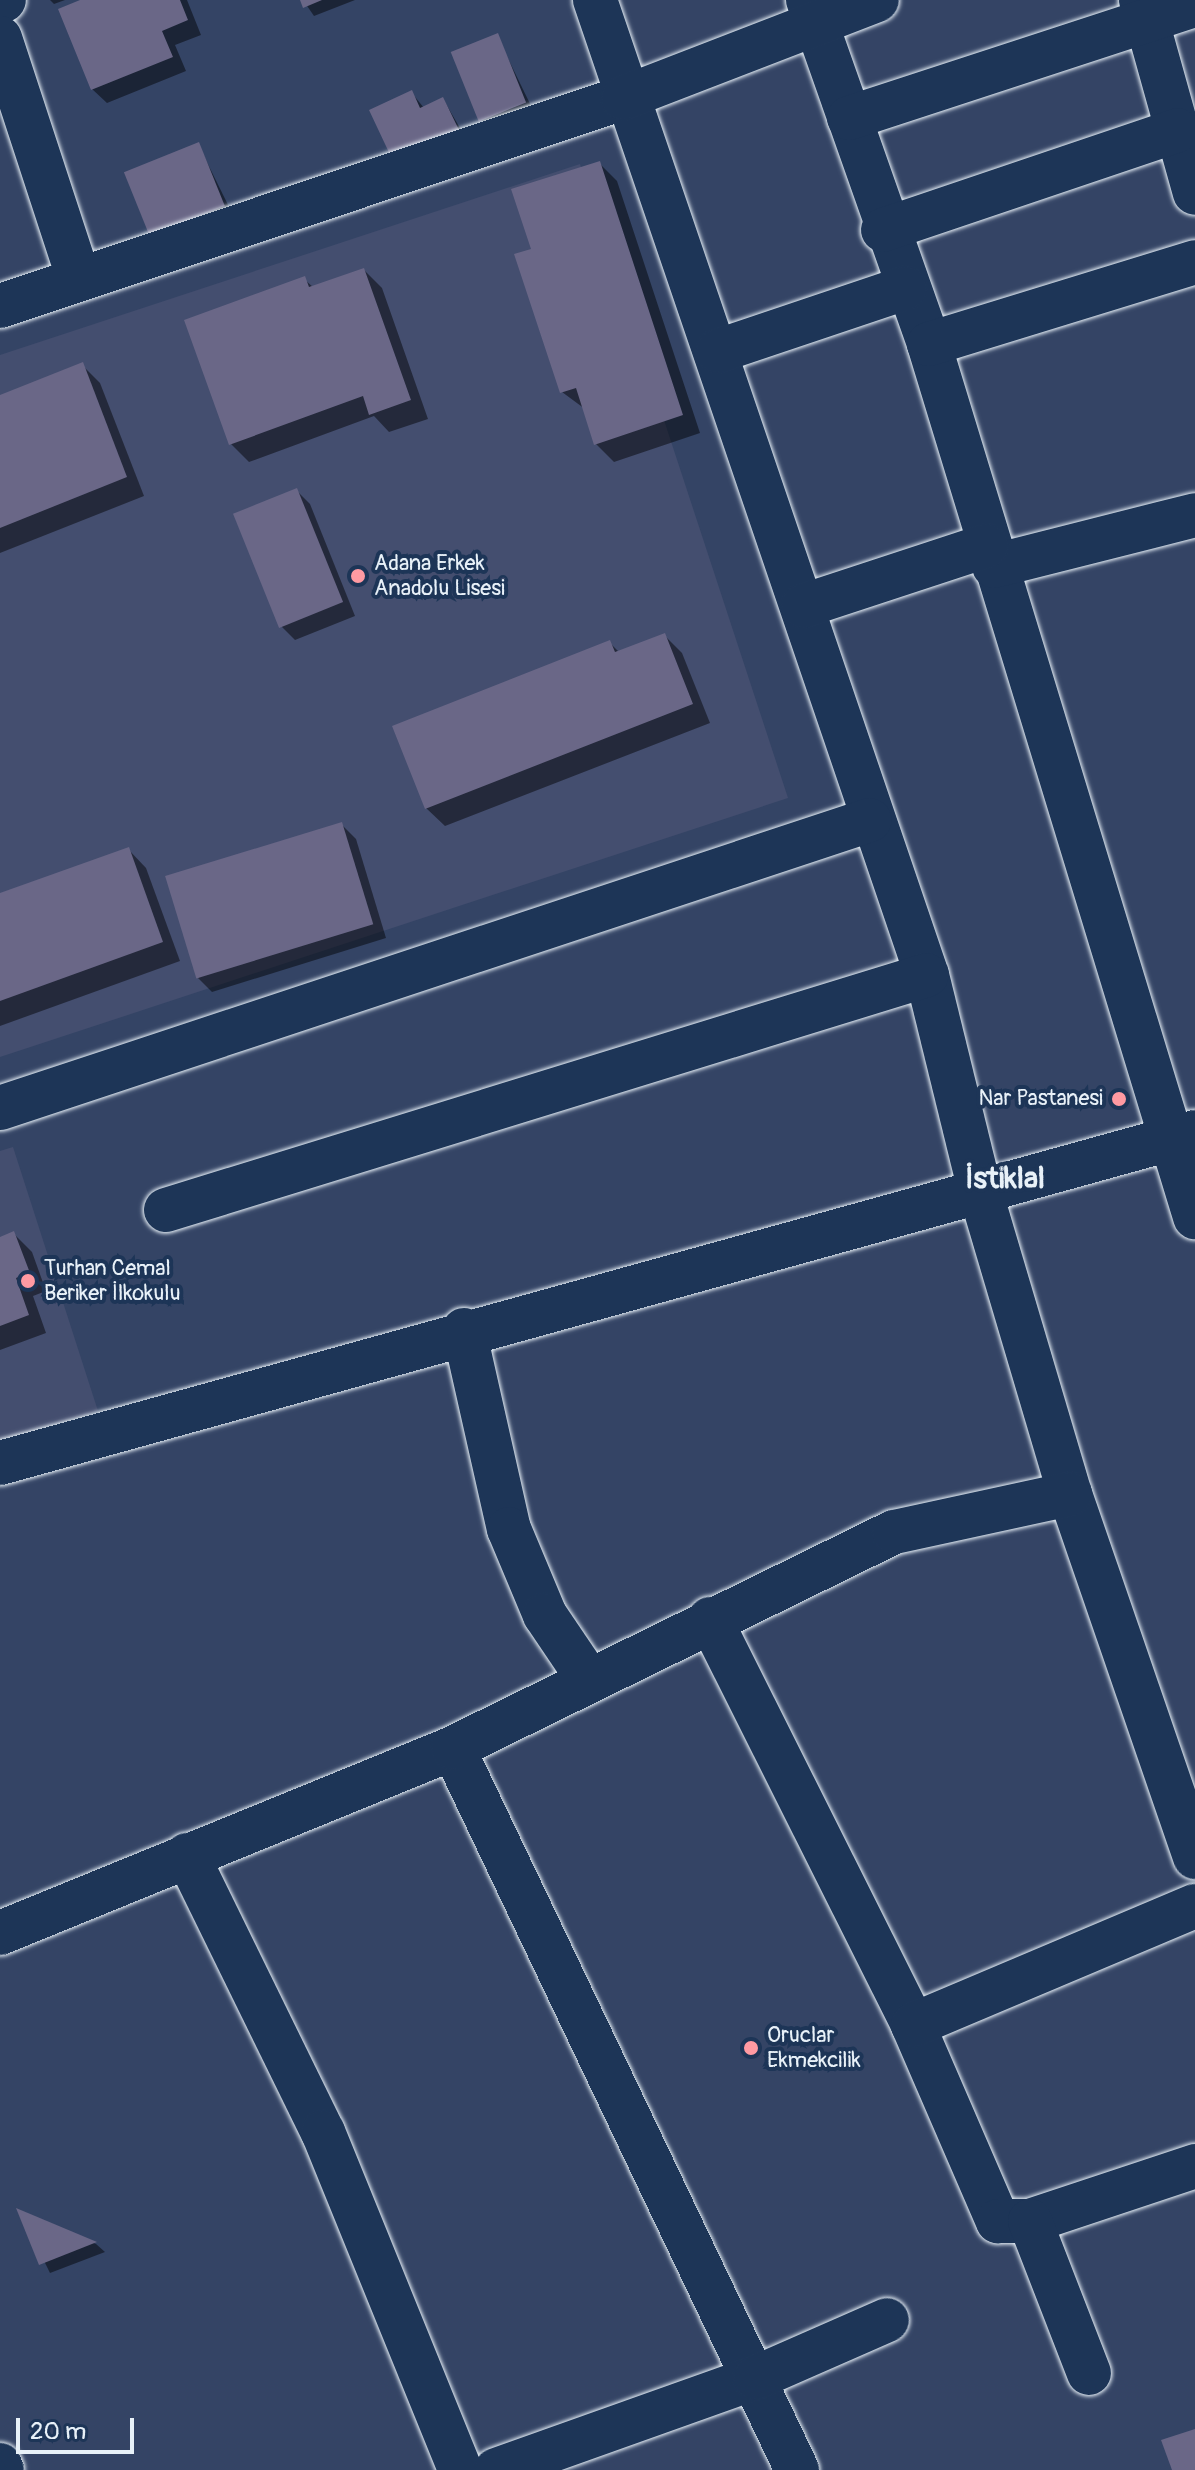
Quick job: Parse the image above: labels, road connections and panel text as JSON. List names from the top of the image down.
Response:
{
  "districts": ["İstiklal"],
  "places": [
    "Adana Erkek Anadolu Lisesi",
    "Nar Pastanesi",
    "Turhan Cemal Beriker İlkokulu",
    "Oruclar Ekmekcilik"
  ],
  "scale_bar": "20 m"
}
